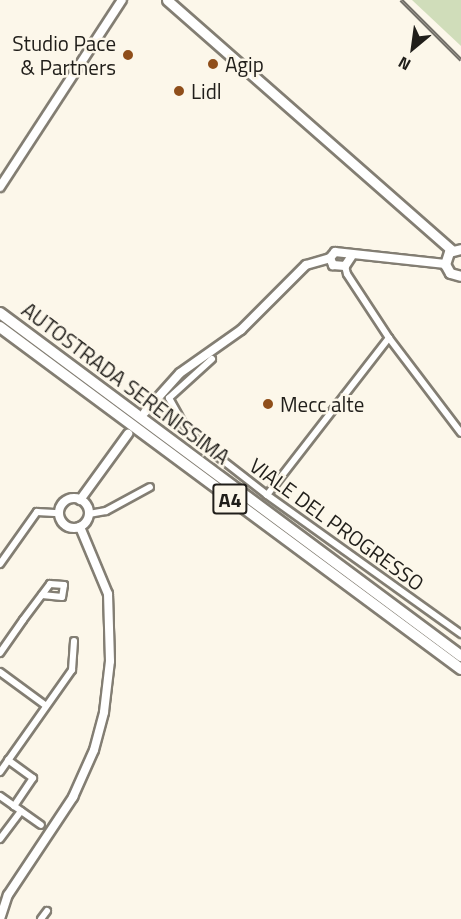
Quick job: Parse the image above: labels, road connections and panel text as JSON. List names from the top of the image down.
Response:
{
  "streets": {
    "highway": ["AUTOSTRADA SERENISSIMA", "A4"],
    "street": ["VIALE DEL PROGRESSO"]
  },
  "places": [
    "Studio Pace & Partners",
    "Agip",
    "Lidl",
    "Mecc alte"
  ],
  "north": "bottom left"
}
